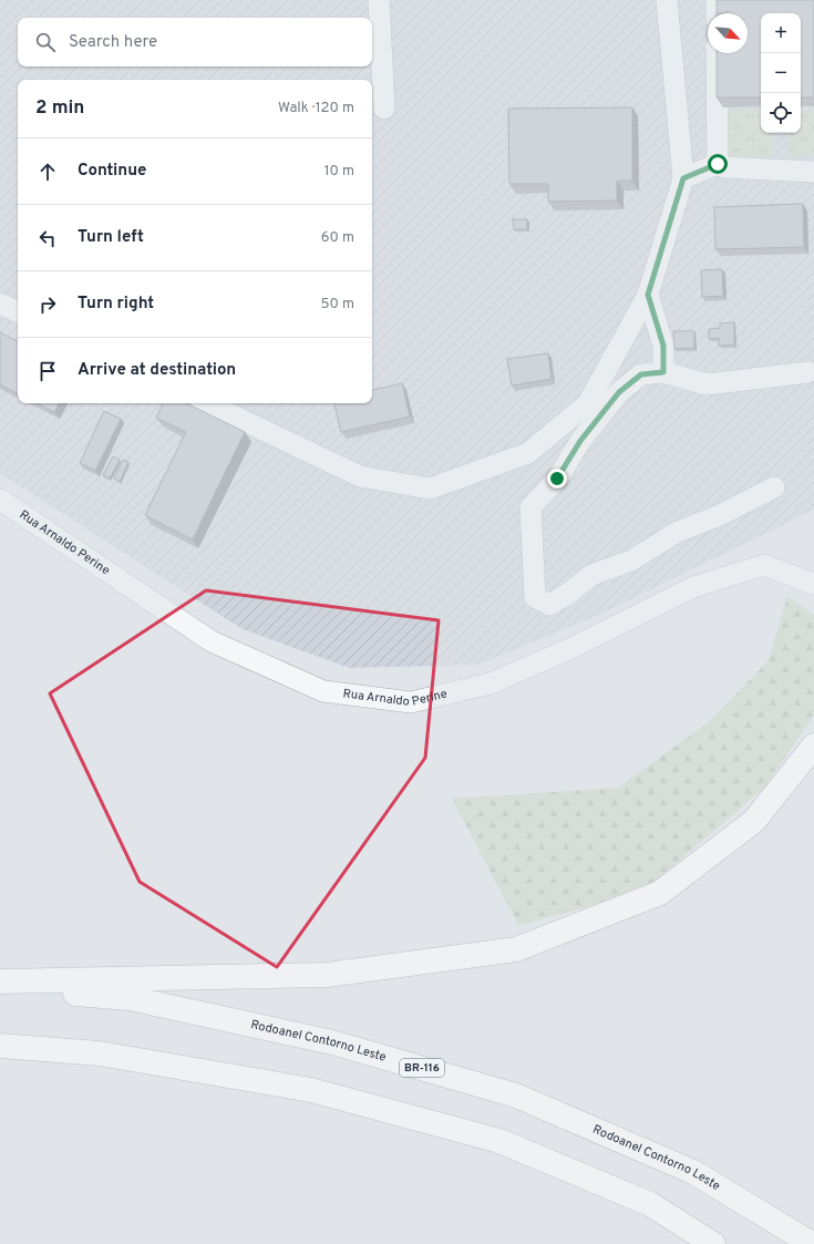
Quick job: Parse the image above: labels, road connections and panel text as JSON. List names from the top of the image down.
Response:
{
  "streets": {
    "highway": ["Rodoanel Contorno Leste", "BR-116"],
    "street": ["Rua Arnaldo Perine"]
  },
  "north": "bottom right",
  "page": {
    "map_buttons": ["+", "−"],
    "search": "Search here",
    "heading": ["2 min", "Walk · 120 m"],
    "list": [
      ["Continue", "10 m"],
      ["Turn left", "60 m"],
      ["Turn right", "50 m"],
      "Arrive at destination"
    ]
  }
}
